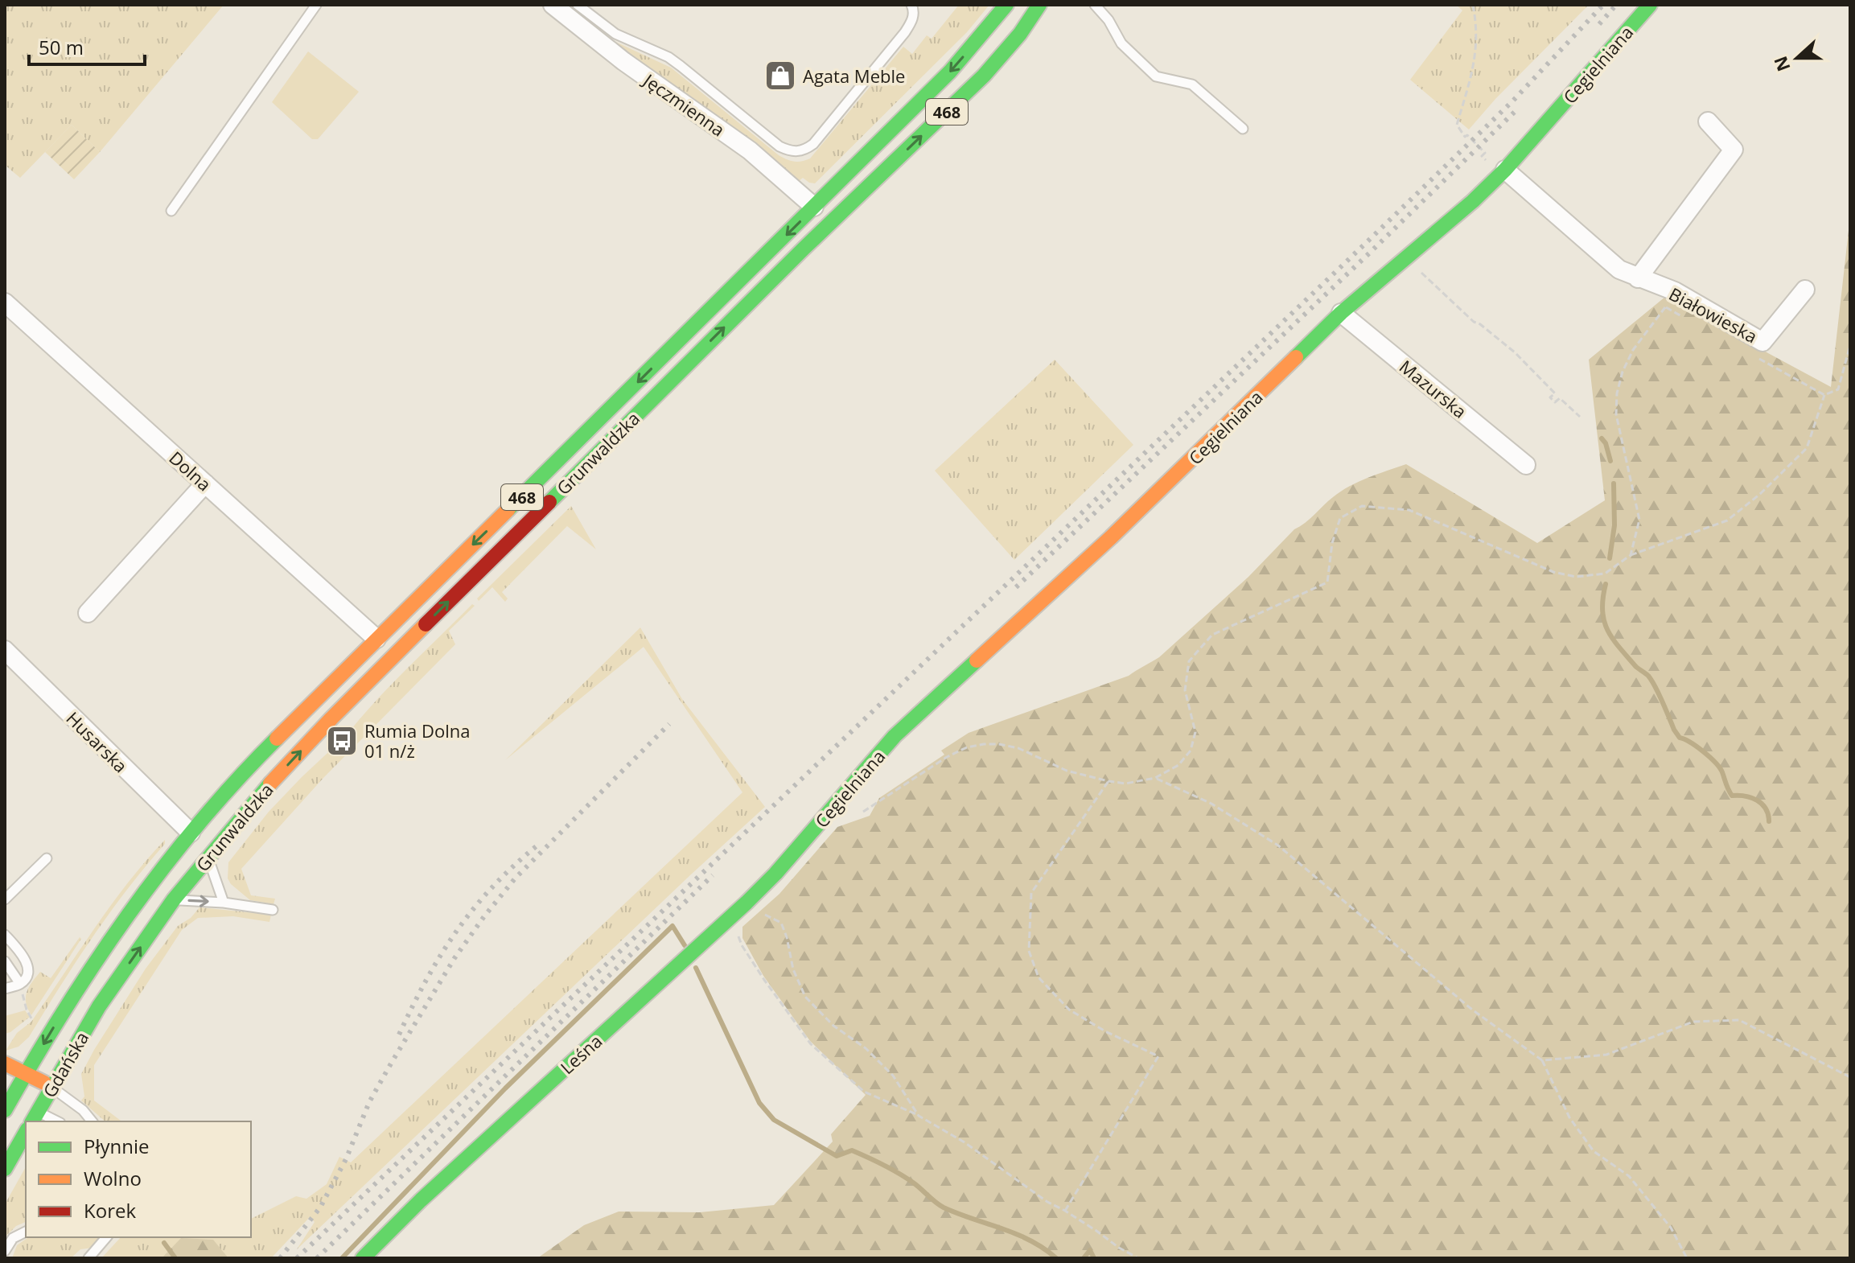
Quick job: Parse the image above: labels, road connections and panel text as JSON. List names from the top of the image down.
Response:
{
  "streets": {
    "main road": [
      "Cegielniana",
      "468",
      "Grunwaldzka",
      "Leśna",
      "Gdańska"
    ],
    "street": [
      "Jęczmienna",
      "Białowieska",
      "Mazurska",
      "Dolna",
      "Husarska"
    ]
  },
  "crossings": [
    ["Cegielniana", "Białowieska"],
    ["Cegielniana", "Mazurska"],
    ["Cegielniana", "Leśna"],
    ["Jęczmienna", "Grunwaldzka"],
    ["Grunwaldzka", "Dolna"],
    ["Grunwaldzka", "Husarska"],
    ["Grunwaldzka", "Gdańska"]
  ],
  "places": {
    "shop": ["Agata Meble"],
    "bus stop": ["Rumia Dolna 01 n/ż"]
  },
  "legend": ["Płynnie", "Wolno", "Korek"],
  "scale_bar": "50 m",
  "north": "left"
}
